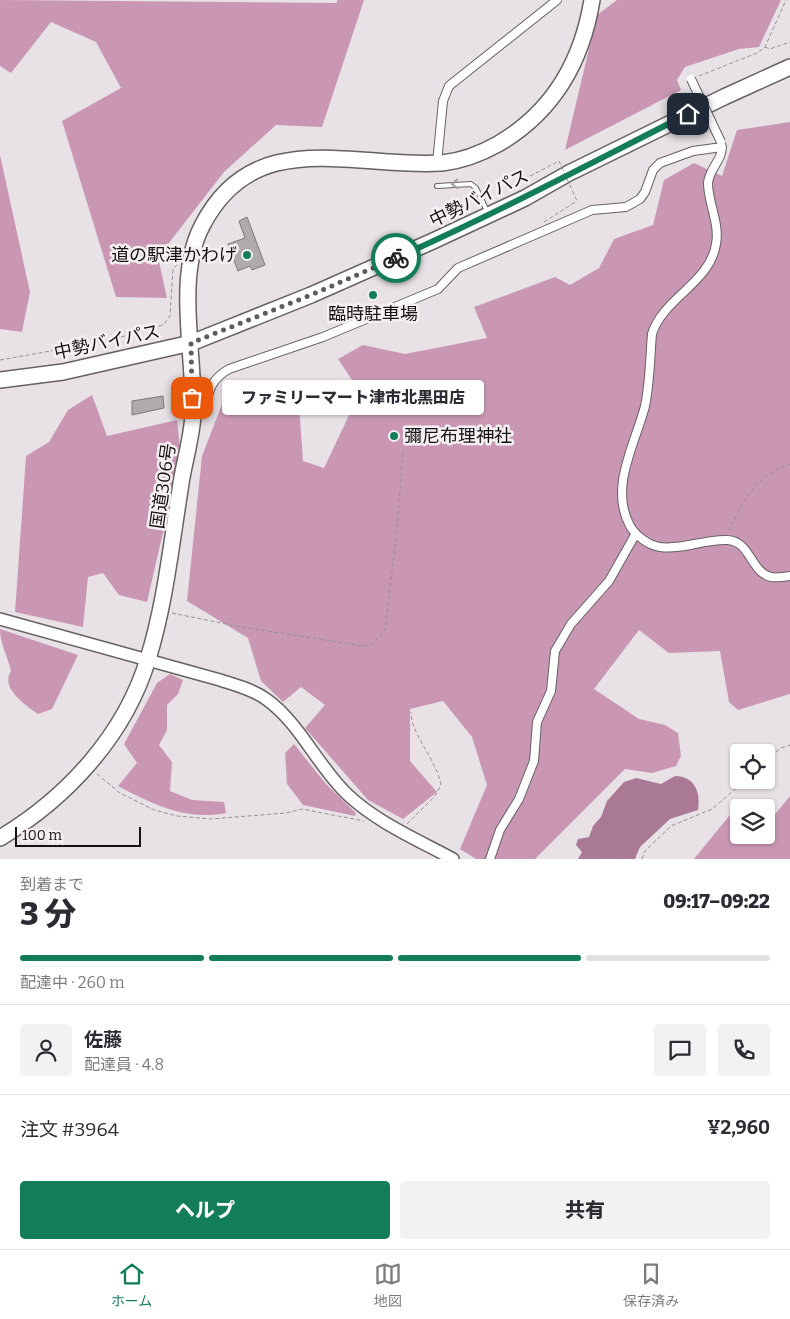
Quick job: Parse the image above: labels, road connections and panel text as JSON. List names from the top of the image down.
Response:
{
  "streets": {
    "highway": ["中勢バイパス", "国道306号"]
  },
  "crossings": [
    ["中勢バイパス", "国道306号"]
  ],
  "places": [
    "道の駅津かわげ",
    "臨時駐車場",
    "ファミリーマート津市北黒田店",
    "彌尼布理神社"
  ],
  "scale_bar": "100 m",
  "page": {
    "bubble": "ファミリーマート津市北黒田店",
    "scale": "100 m",
    "heading": ["3 分", "到着まで", "09:17–09:22"],
    "panel": [
      "佐藤",
      "配達員 · 4.8",
      "注文 #3964",
      "¥2,960"
    ],
    "bar": "配達中 · 260 m",
    "buttons": ["ヘルプ", "共有"],
    "tabs": ["ホーム", "地図", "保存済み"]
  }
}
